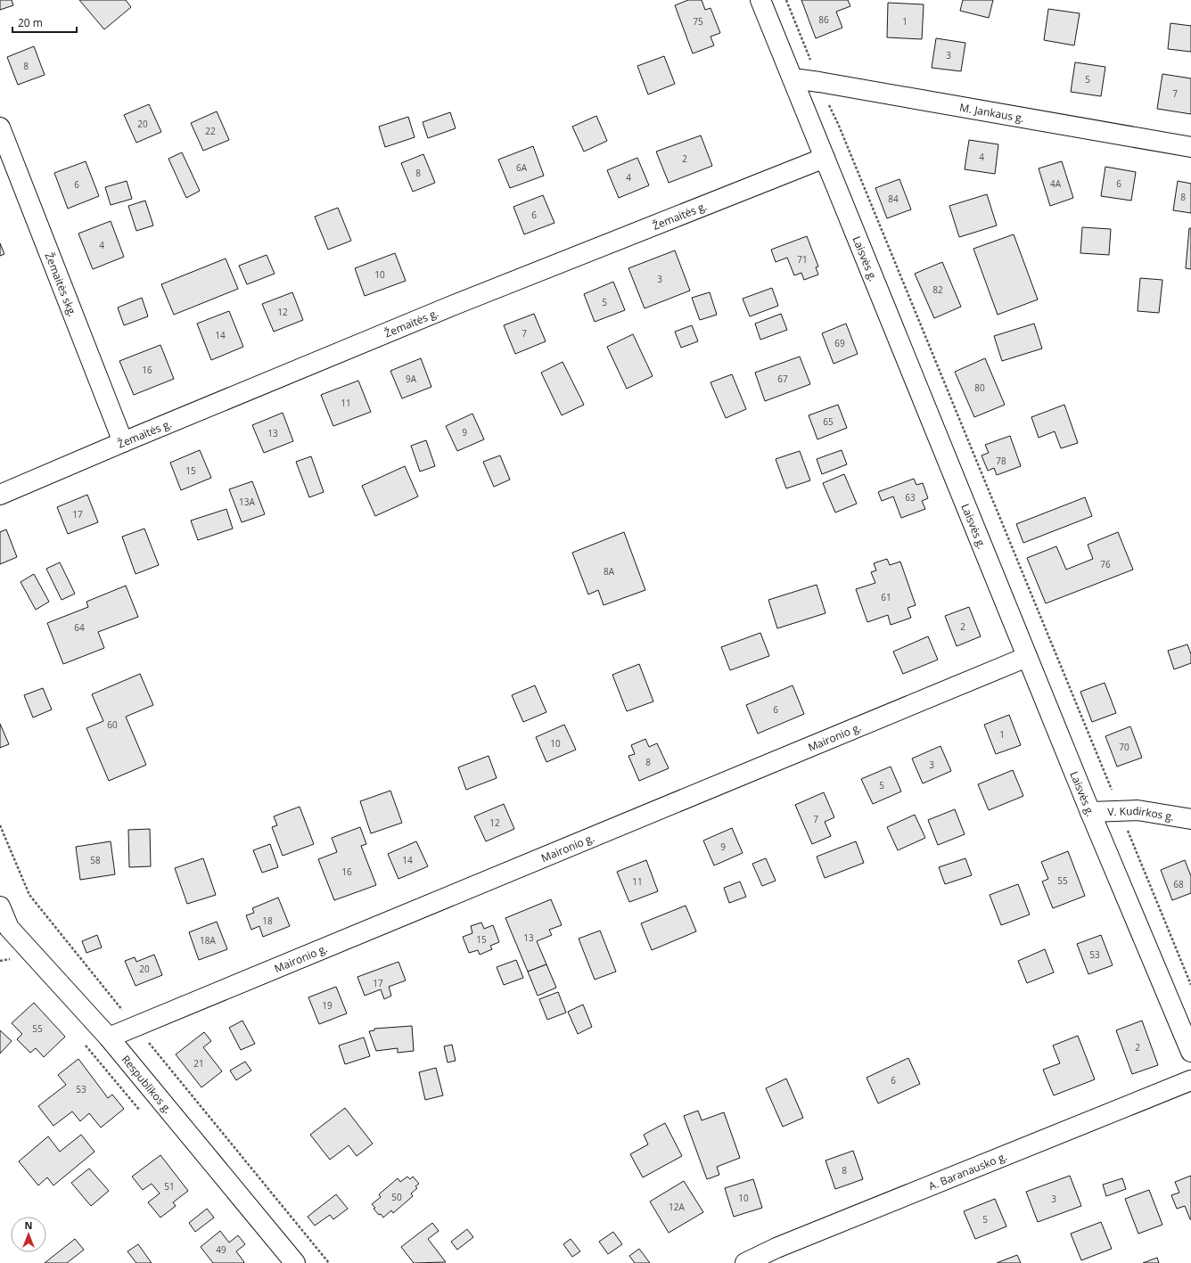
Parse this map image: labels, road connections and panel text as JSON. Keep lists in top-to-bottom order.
{
  "streets": {
    "street": [
      "M. Jankaus g.",
      "Žemaitės g.",
      "Laisvės g.",
      "Žemaitės skg.",
      "Maironio g.",
      "V. Kudirkos g.",
      "Respublikos g.",
      "A. Baranausko g."
    ]
  },
  "crossings": [
    ["M. Jankaus g.", "Laisvės g."],
    ["Žemaitės g.", "Laisvės g."],
    ["Žemaitės g.", "Žemaitės skg."],
    ["Laisvės g.", "Maironio g."],
    ["Laisvės g.", "V. Kudirkos g."],
    ["Maironio g.", "Respublikos g."]
  ],
  "house_numbers": [
    "86",
    "75",
    "1",
    "3",
    "8",
    "5",
    "7",
    "20",
    "22",
    "4",
    "2",
    "6A",
    "8",
    "4",
    "4A",
    "6",
    "6",
    "8",
    "84",
    "6",
    "4",
    "71",
    "10",
    "3",
    "82",
    "5",
    "12",
    "7",
    "14",
    "69",
    "16",
    "9A",
    "67",
    "80",
    "11",
    "65",
    "9",
    "13",
    "78",
    "15",
    "63",
    "13A",
    "17",
    "76",
    "8A",
    "61",
    "2",
    "64",
    "6",
    "60",
    "1",
    "10",
    "70",
    "8",
    "3",
    "5",
    "7",
    "12",
    "9",
    "58",
    "14",
    "16",
    "55",
    "11",
    "68",
    "18",
    "13",
    "15",
    "18A",
    "53",
    "20",
    "17",
    "19",
    "55",
    "2",
    "21",
    "6",
    "53",
    "8",
    "51",
    "50",
    "10",
    "3",
    "12A",
    "5",
    "49"
  ],
  "scale_bar": "20 m",
  "north": "top"
}
